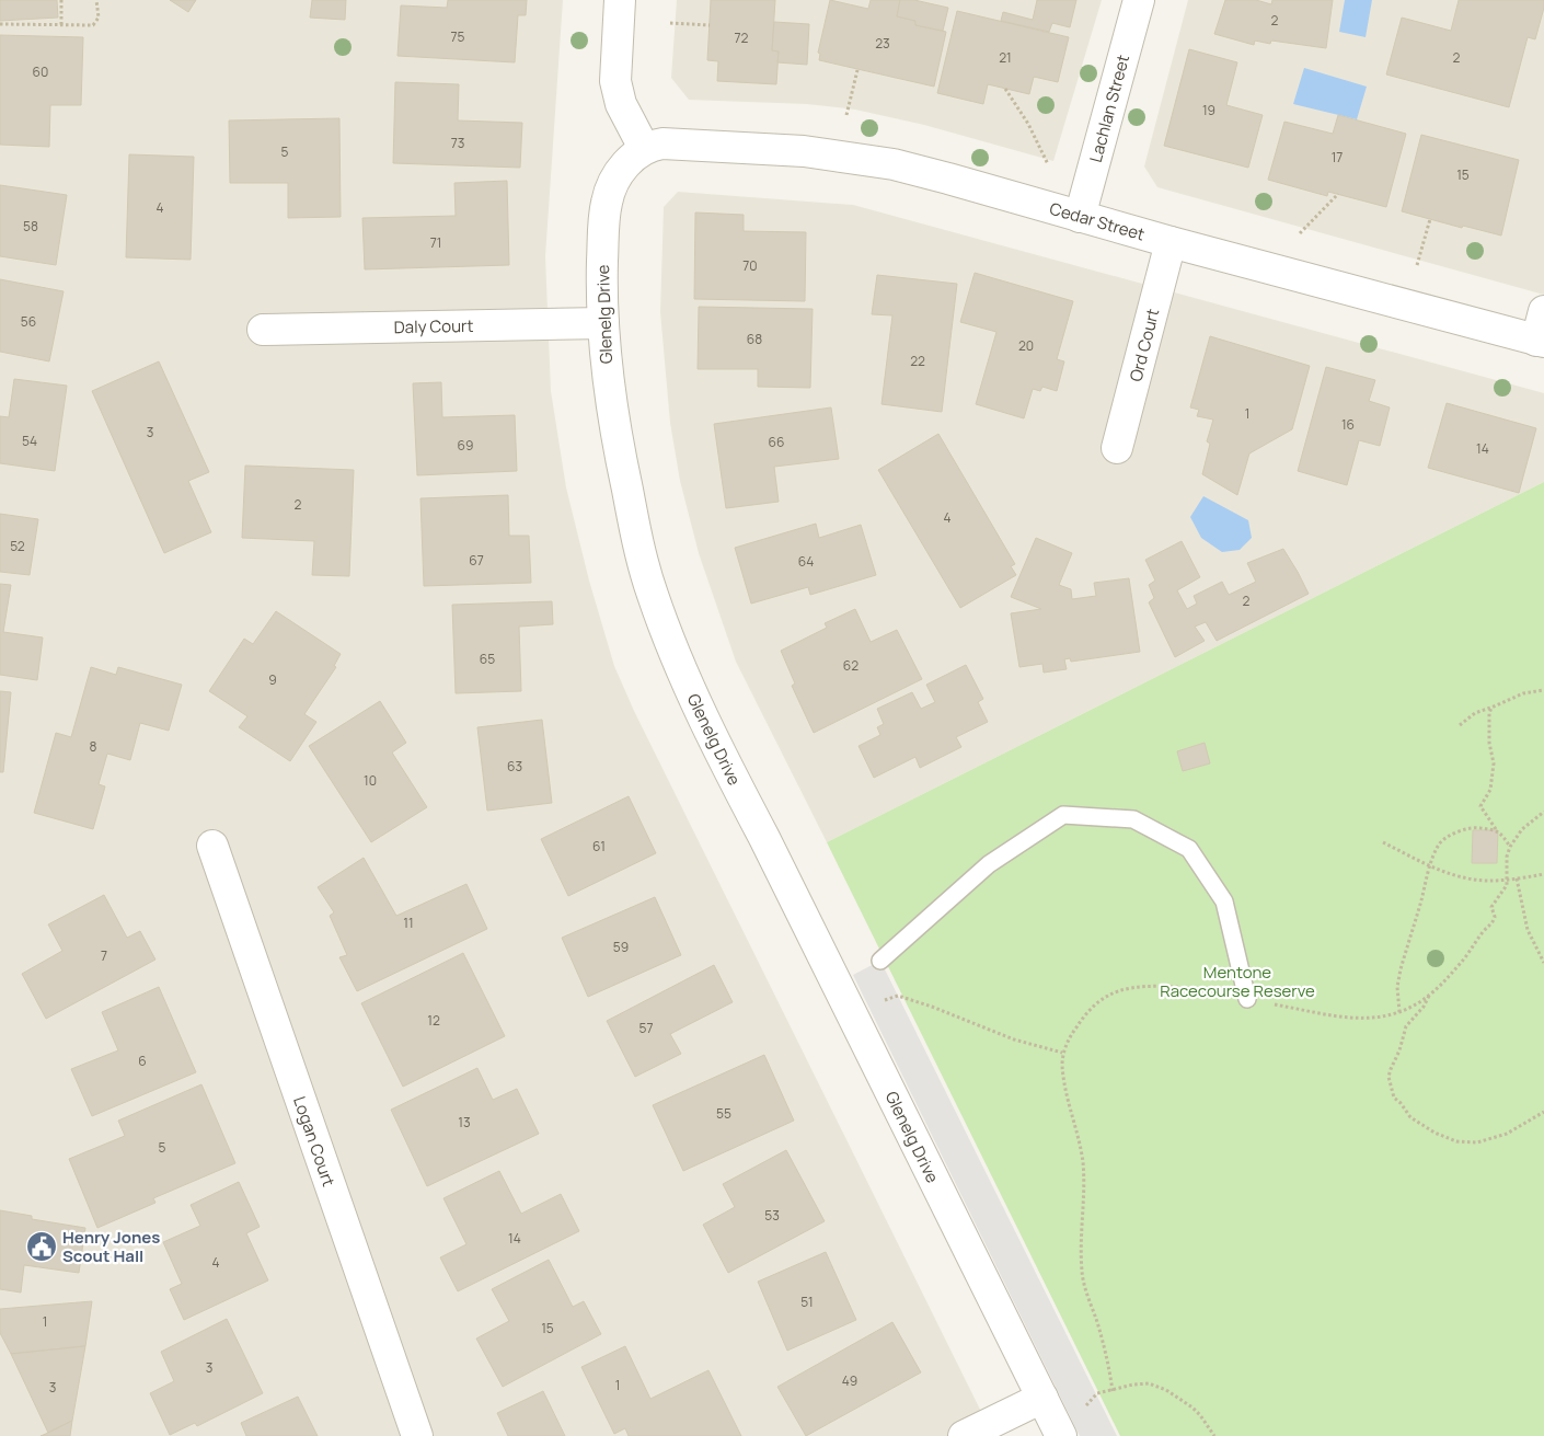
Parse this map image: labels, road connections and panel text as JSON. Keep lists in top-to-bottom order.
{
  "streets": {
    "street": [
      "Lachlan Street",
      "Cedar Street",
      "Glenelg Drive",
      "Daly Court",
      "Ord Court",
      "Logan Court"
    ]
  },
  "crossings": [
    ["Lachlan Street", "Cedar Street"],
    ["Cedar Street", "Glenelg Drive"],
    ["Cedar Street", "Ord Court"],
    ["Glenelg Drive", "Daly Court"]
  ],
  "parks": ["Mentone Racecourse Reserve"],
  "places": {
    "public building": ["Henry Jones Scout Hall"]
  },
  "house_numbers": [
    "2",
    "75",
    "72",
    "23",
    "21",
    "2",
    "60",
    "19",
    "73",
    "5",
    "17",
    "15",
    "4",
    "58",
    "71",
    "70",
    "56",
    "68",
    "20",
    "22",
    "1",
    "16",
    "3",
    "54",
    "66",
    "69",
    "14",
    "2",
    "4",
    "52",
    "67",
    "64",
    "2",
    "65",
    "62",
    "9",
    "8",
    "63",
    "10",
    "61",
    "11",
    "59",
    "7",
    "12",
    "57",
    "6",
    "55",
    "13",
    "5",
    "53",
    "14",
    "4",
    "51",
    "1",
    "15",
    "3",
    "49",
    "1",
    "3"
  ]
}
